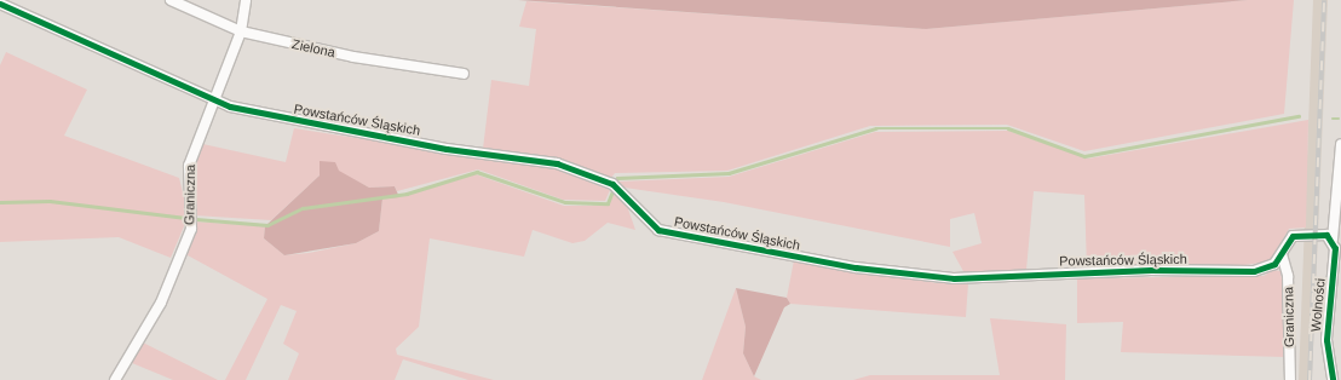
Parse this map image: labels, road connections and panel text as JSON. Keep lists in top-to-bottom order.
{
  "streets": {
    "street": [
      "Zielona",
      "Powstańców Śląskich",
      "Graniczna",
      "Wolności"
    ]
  },
  "crossings": [
    ["Zielona", "Graniczna"],
    ["Powstańców Śląskich", "Graniczna"],
    ["Powstańców Śląskich", "Wolności"]
  ]
}
